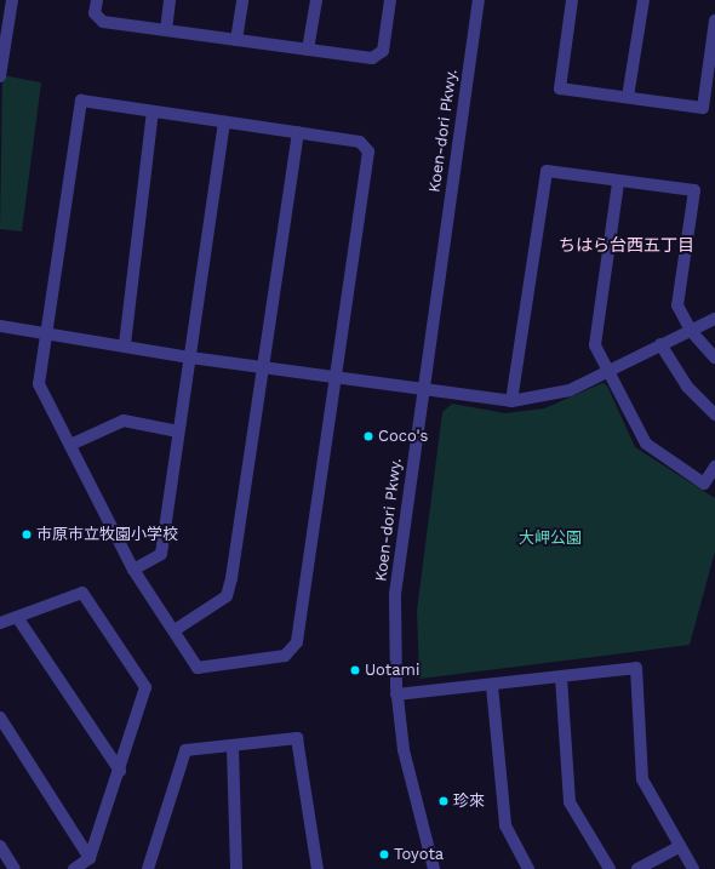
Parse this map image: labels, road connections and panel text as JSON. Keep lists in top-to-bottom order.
{
  "streets": {
    "street": ["Koen-dori Pkwy."]
  },
  "districts": ["ちはら台西五丁目"],
  "parks": ["大岬公園"],
  "places": [
    "Coco's",
    "市原市立牧園小学校",
    "Uotami",
    "珍來",
    "Toyota"
  ]
}
